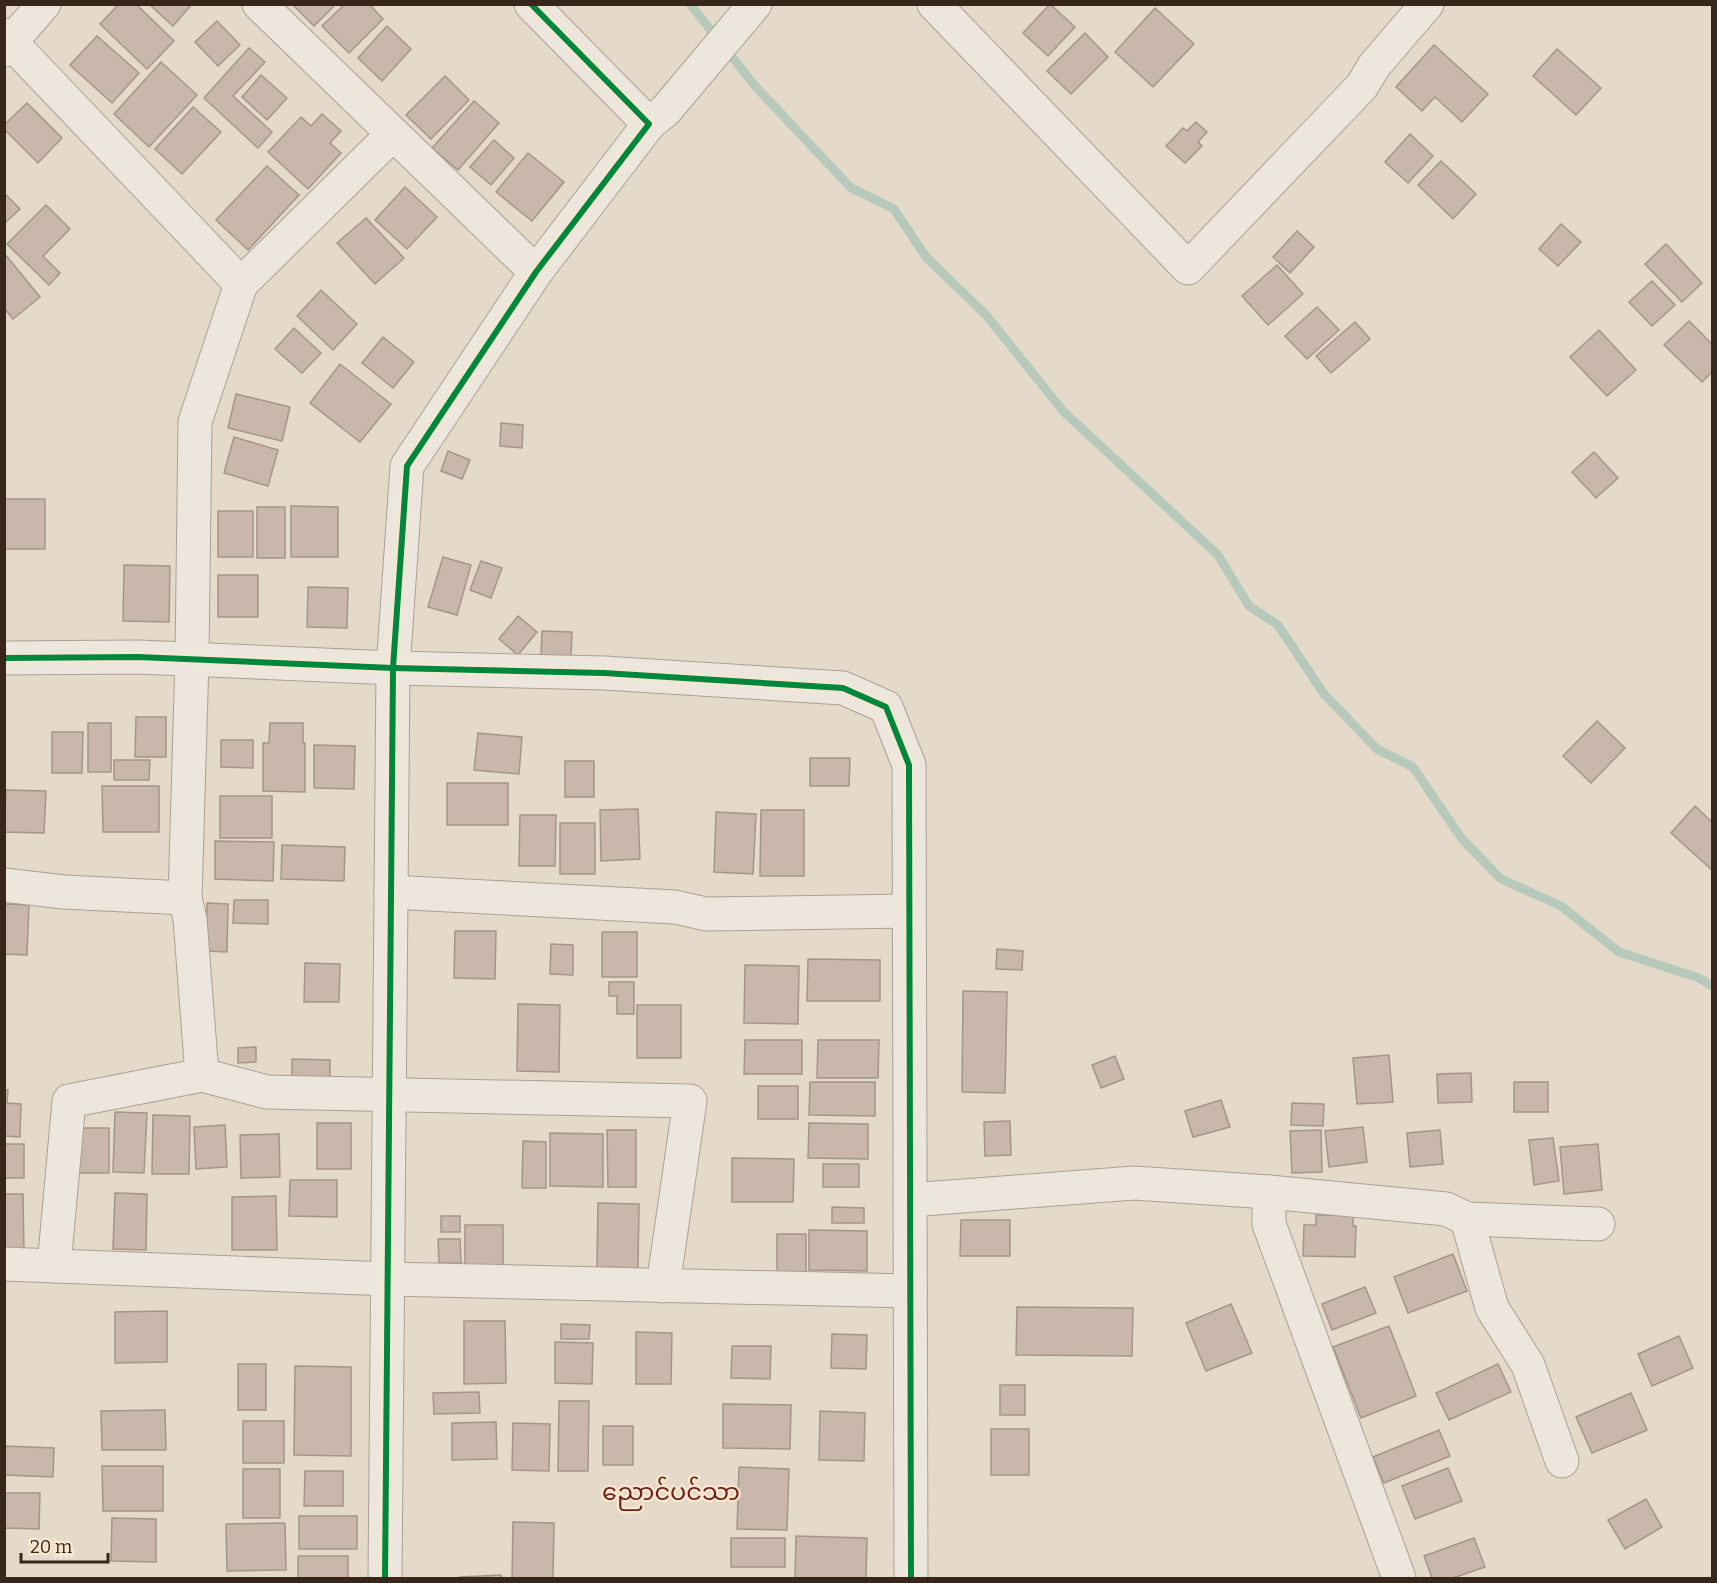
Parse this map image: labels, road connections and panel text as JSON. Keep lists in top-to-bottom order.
{
  "districts": ["ညောင်ပင်သာ"],
  "scale_bar": "20 m"
}
